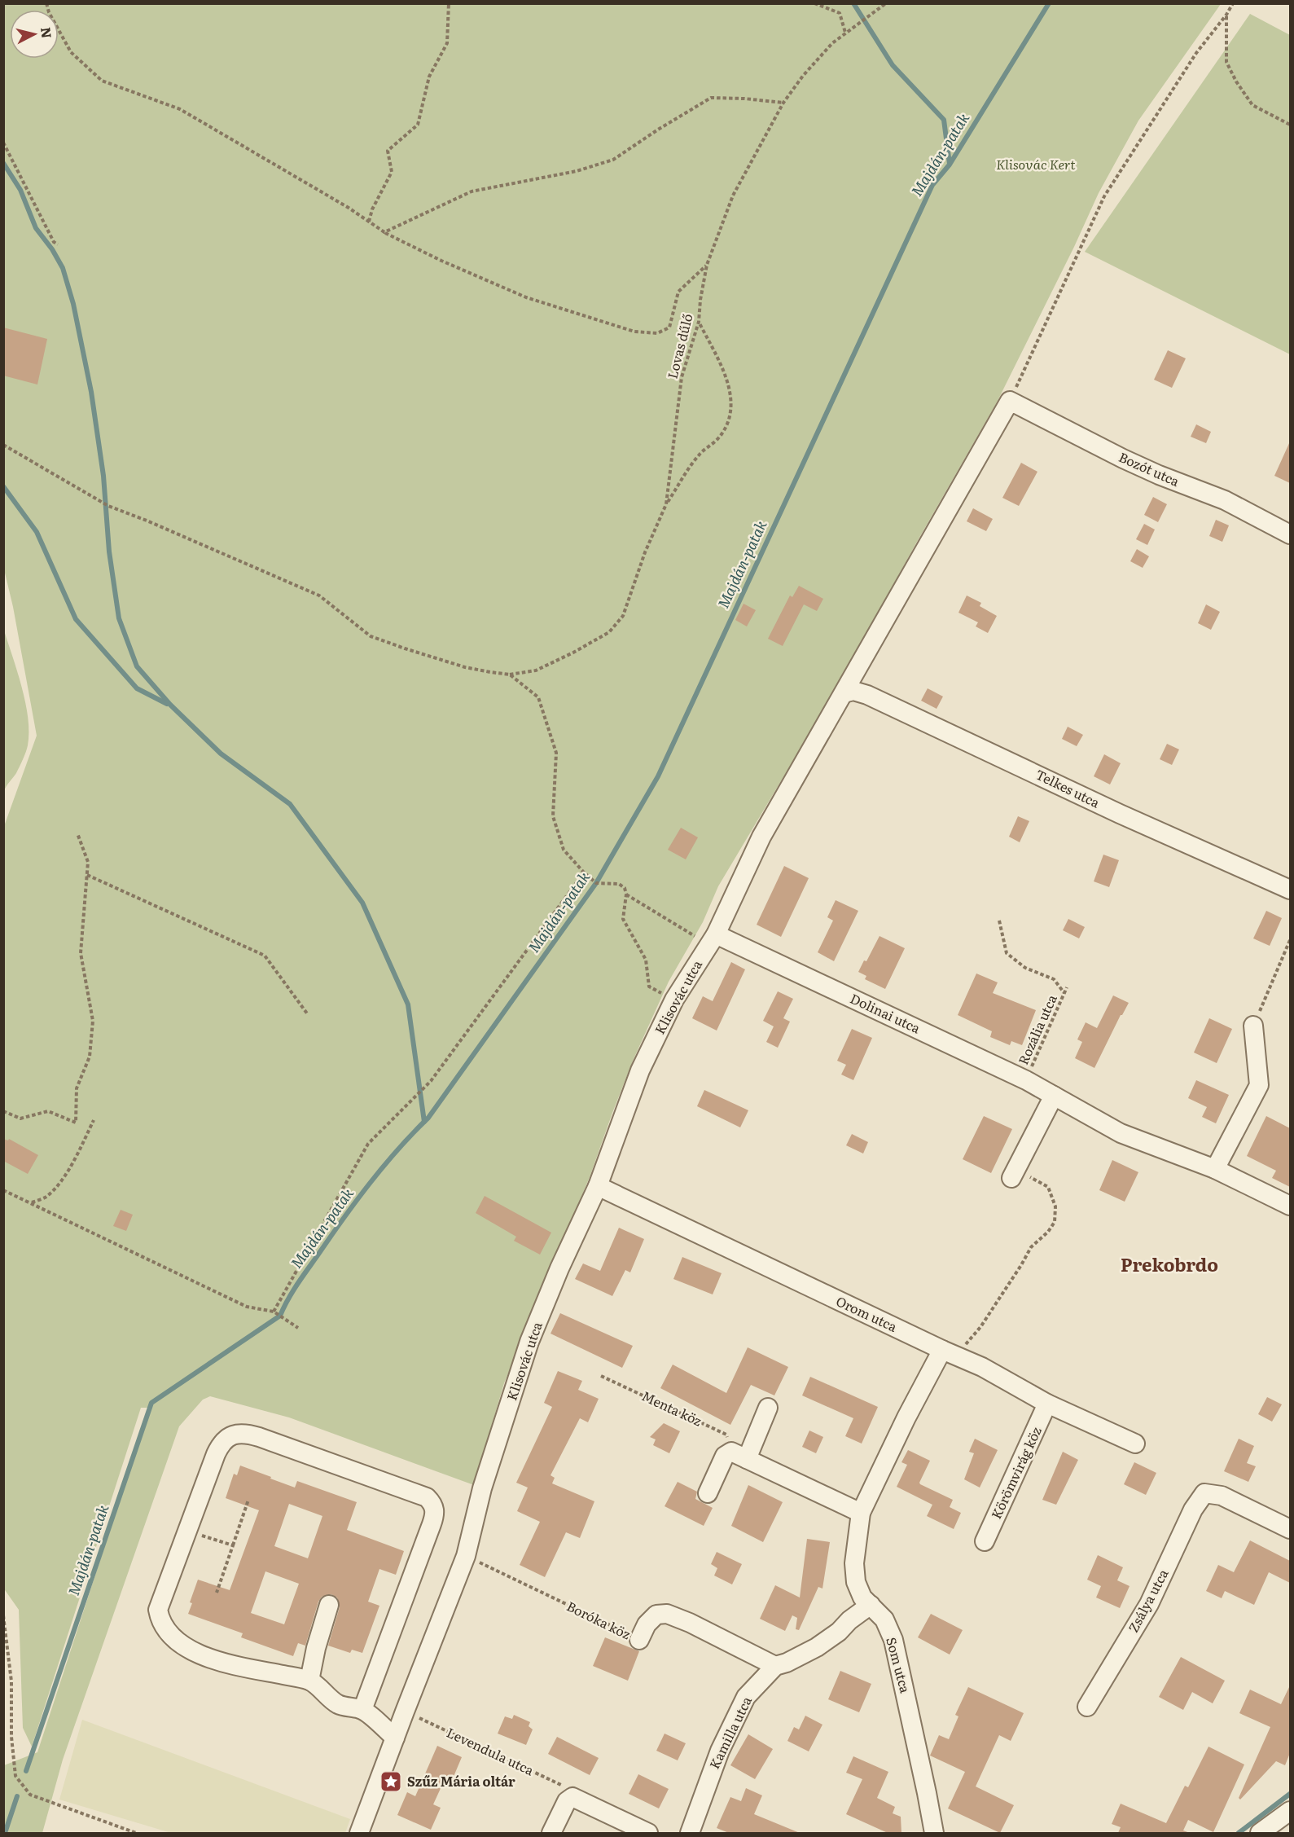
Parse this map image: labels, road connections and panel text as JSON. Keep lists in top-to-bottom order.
{
  "streets": {
    "street": [
      "Bozót utca",
      "Telkes utca",
      "Klisovác utca",
      "Dolinai utca",
      "Orom utca",
      "Körömvirág köz",
      "Zsálya utca",
      "Boróka köz",
      "Som utca",
      "Kamilla utca"
    ],
    "path": [
      "Lovas dűlő",
      "Rozália utca",
      "Menta köz",
      "Levendula utca"
    ]
  },
  "crossings": [
    ["Bozót utca", "Klisovác utca"],
    ["Telkes utca", "Klisovác utca"],
    ["Klisovác utca", "Dolinai utca"],
    ["Klisovác utca", "Orom utca"],
    ["Klisovác utca", "Boróka köz"],
    ["Klisovác utca", "Levendula utca"],
    ["Dolinai utca", "Rozália utca"],
    ["Orom utca", "Körömvirág köz"],
    ["Orom utca", "Som utca"],
    ["Boróka köz", "Kamilla utca"],
    ["Som utca", "Kamilla utca"]
  ],
  "districts": ["Prekobrdo"],
  "water": ["Majdán-patak"],
  "parks": ["Klisovác Kert"],
  "places": {
    "place": ["Szűz Mária oltár"]
  },
  "north": "right"
}
